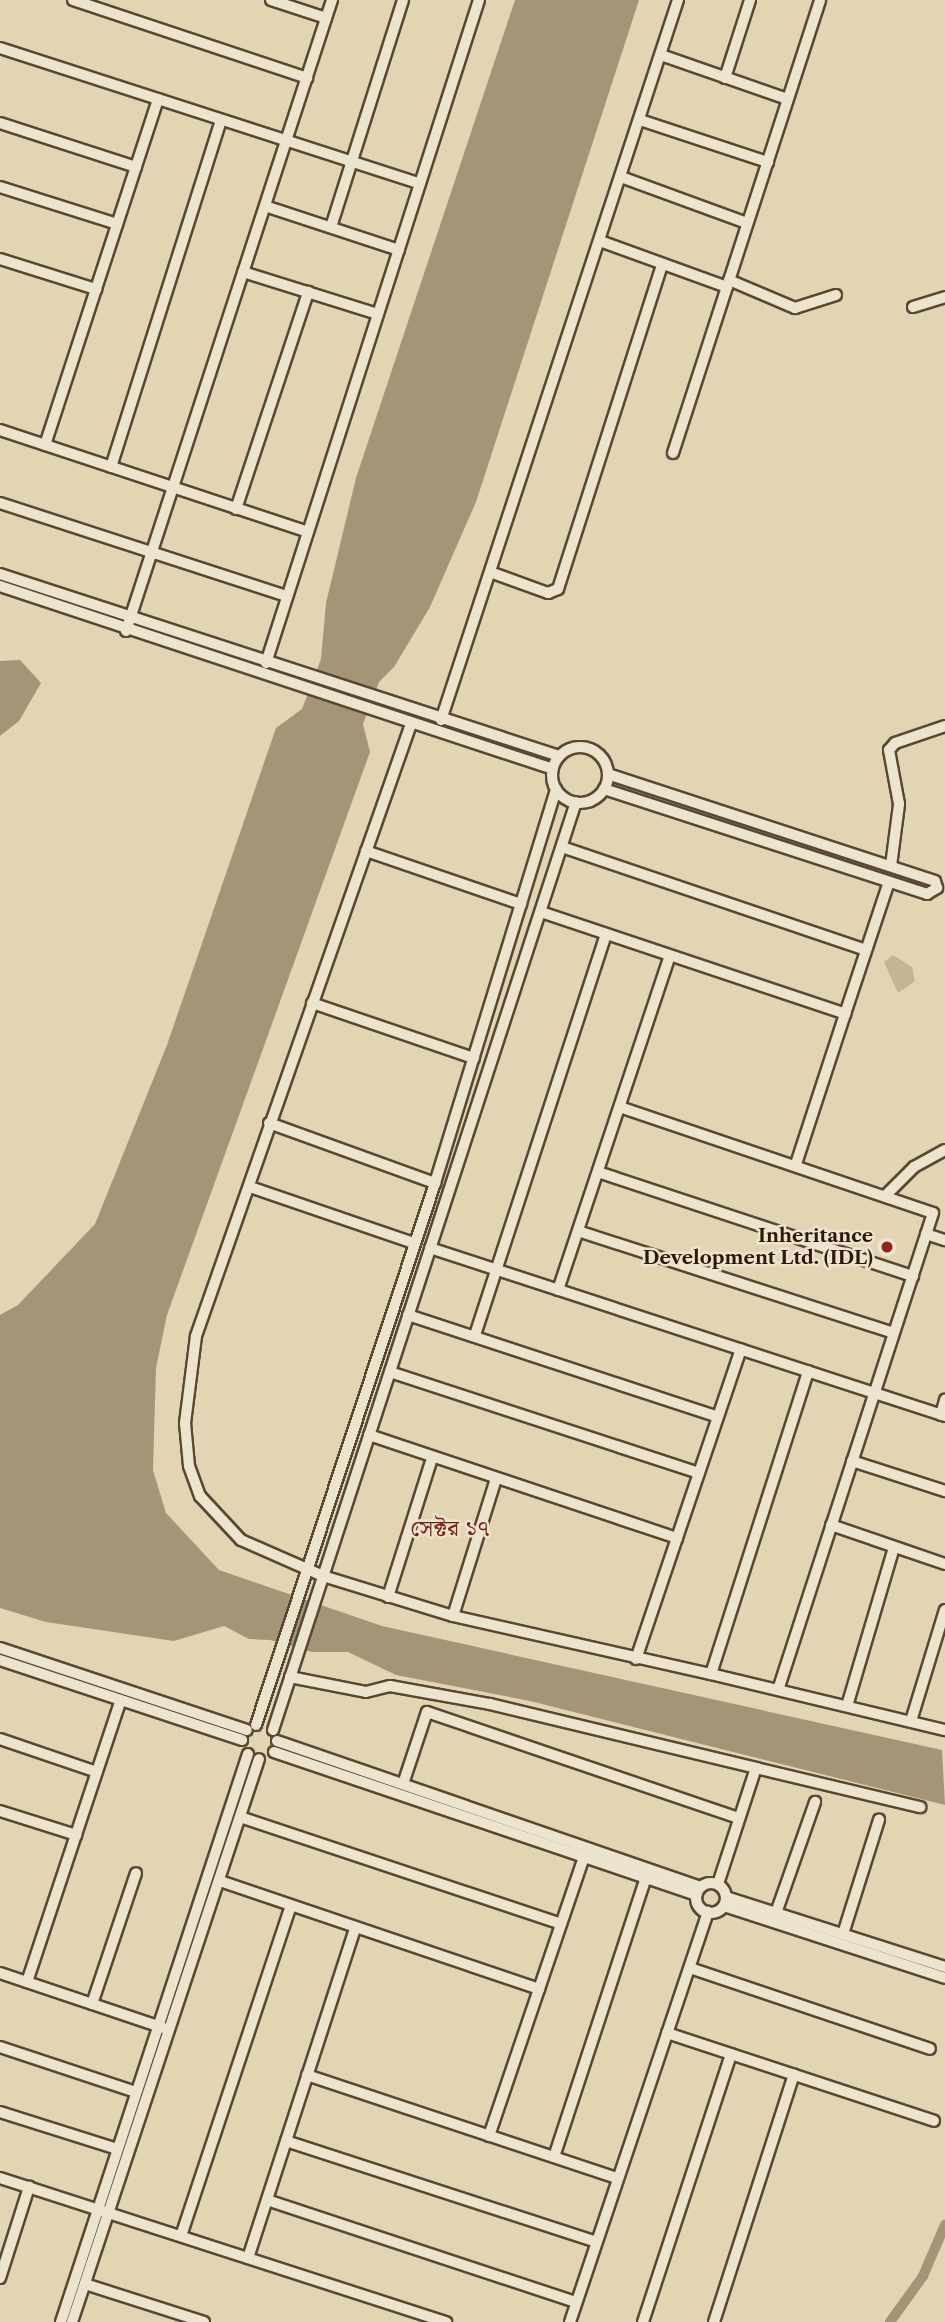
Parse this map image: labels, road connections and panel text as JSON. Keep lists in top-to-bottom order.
{
  "districts": ["সেক্টর ১৭"],
  "places": ["Inheritance Development Ltd. (IDL)"]
}
